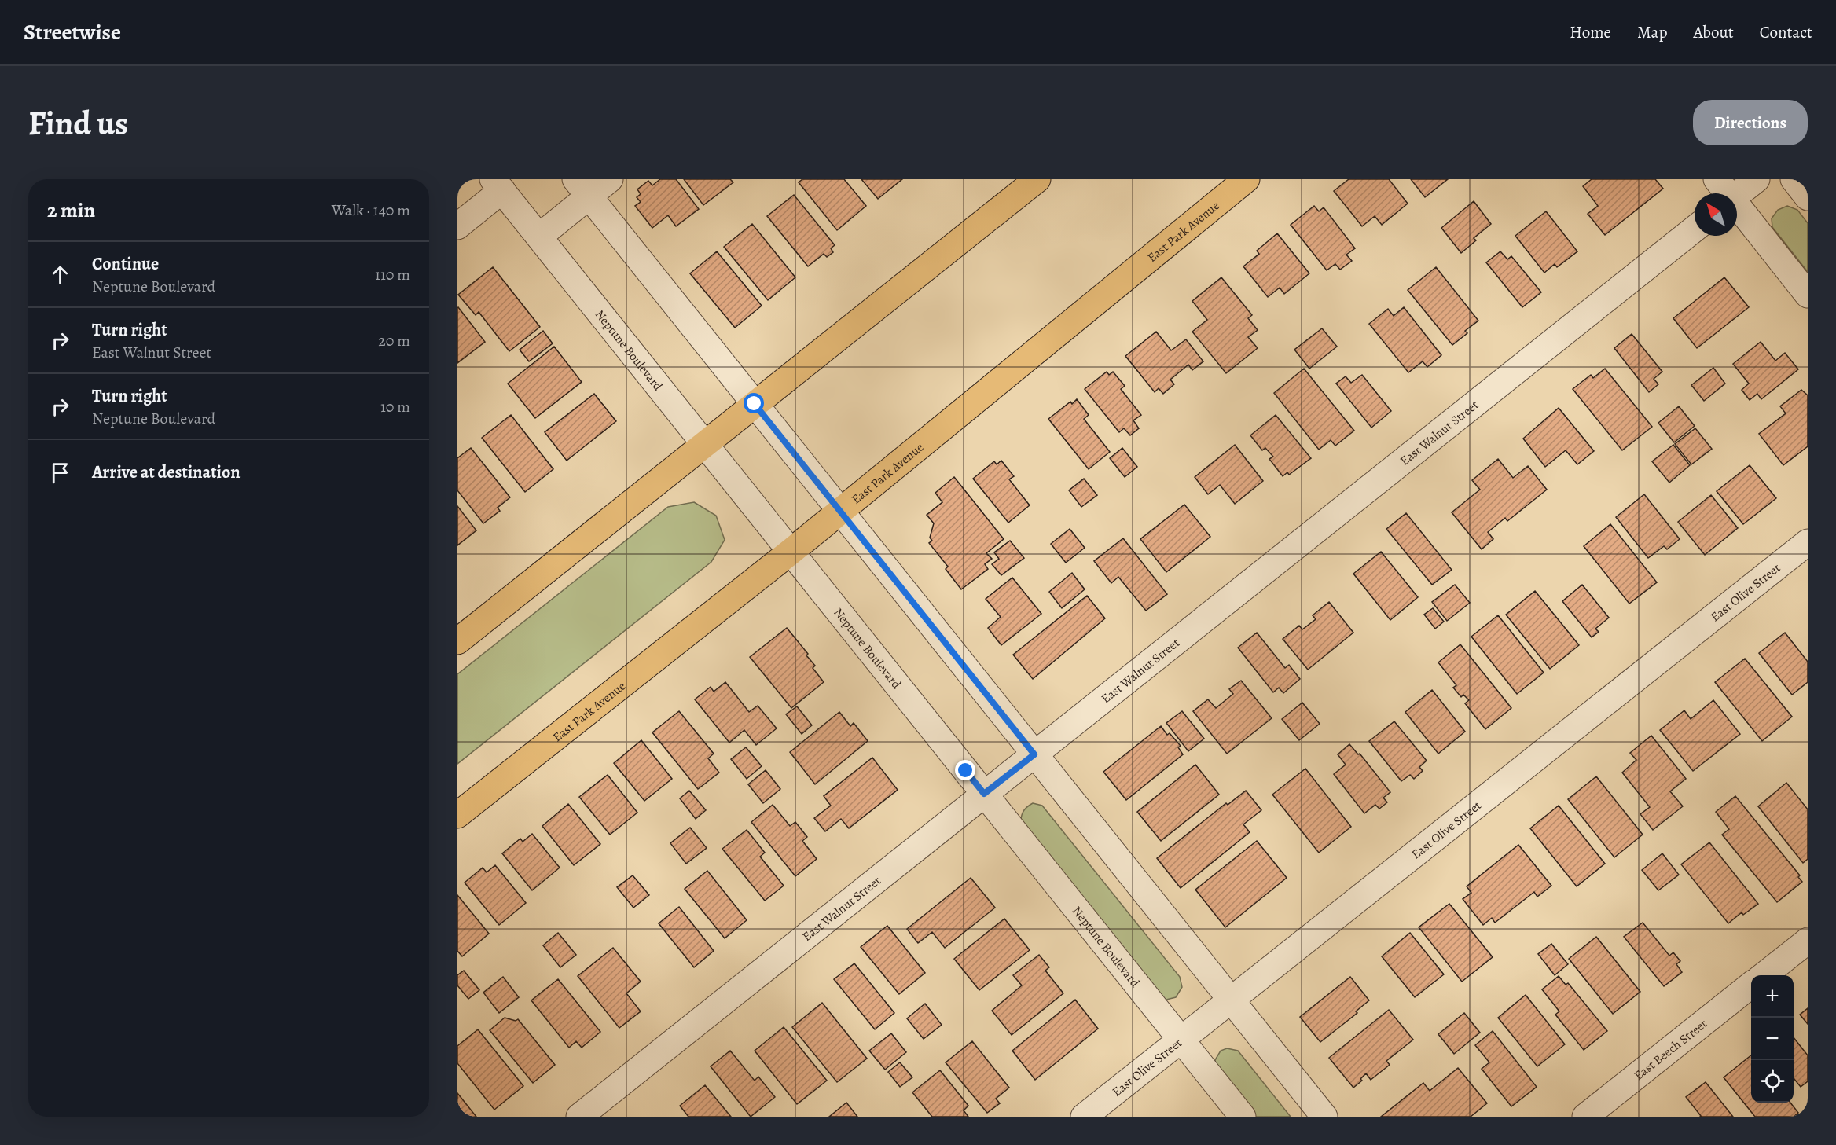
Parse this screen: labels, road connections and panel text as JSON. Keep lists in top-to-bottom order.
{
  "streets": {
    "highway": ["East Park Avenue"],
    "street": [
      "Neptune Boulevard",
      "East Walnut Street",
      "East Olive Street",
      "East Beech Street"
    ]
  },
  "crossings": [
    ["East Park Avenue", "Neptune Boulevard"],
    ["Neptune Boulevard", "East Walnut Street"],
    ["Neptune Boulevard", "East Olive Street"]
  ],
  "north": "top left",
  "page": {
    "header": "Streetwise",
    "nav": [
      "Home",
      "Map",
      "About",
      "Contact"
    ],
    "buttons": "Directions",
    "title": "Find us",
    "heading": ["2 min", "Walk · 140 m"],
    "list": [
      ["Continue", "Neptune Boulevard", "110 m"],
      ["Turn right", "East Walnut Street", "20 m"],
      ["Turn right", "Neptune Boulevard", "10 m"],
      "Arrive at destination"
    ],
    "map_buttons": ["+", "−"]
  }
}
